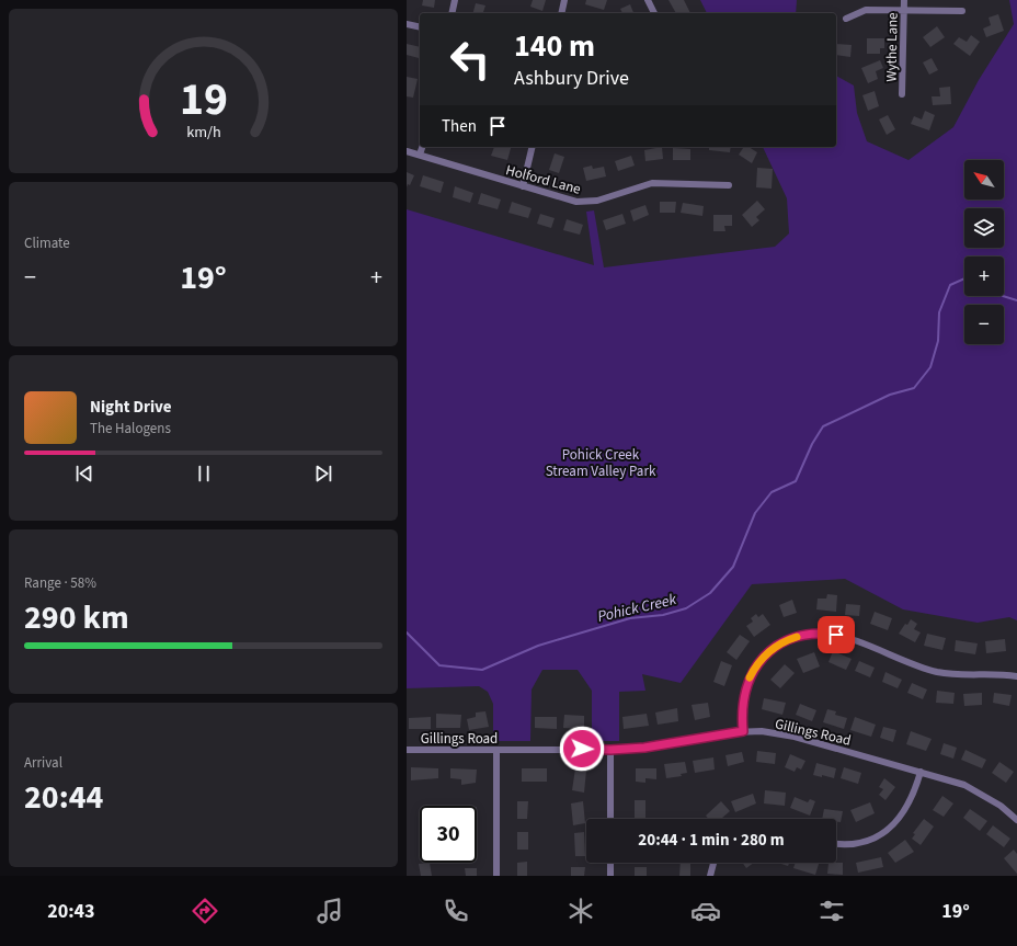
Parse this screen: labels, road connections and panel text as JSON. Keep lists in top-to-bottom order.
{
  "streets": {
    "street": ["Wythe Lane", "Holford Lane", "Gillings Road"]
  },
  "water": ["Pohick Creek"],
  "parks": ["Pohick Creek Stream Valley Park"],
  "north": "top left",
  "page": {
    "turn": ["140 m", "Ashbury Drive"],
    "then": "Then",
    "map_buttons": ["+", "−"],
    "tile": [
      "Climate",
      ["Range · 58%", "290 km"],
      ["Arrival", "20:44"]
    ],
    "heat": ["−", "19°", "+"],
    "song": ["Night Drive", "The Halogens"],
    "limit": "30",
    "trip": "20:44 · 1 min · 280 m",
    "tabs": ["20:43", "19°"],
    "gauge": ["19", "km/h"]
  }
}
